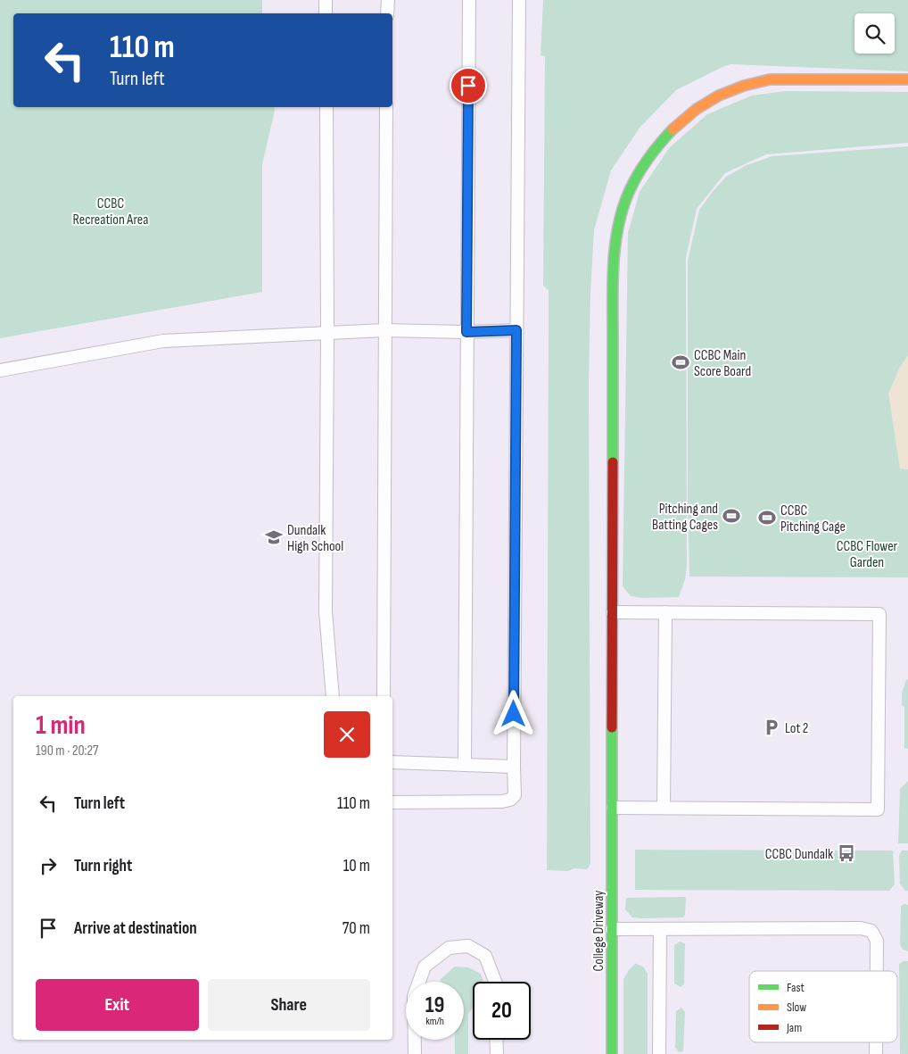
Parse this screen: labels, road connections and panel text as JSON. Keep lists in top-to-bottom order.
{
  "streets": {
    "street": ["College Driveway"]
  },
  "parks": ["CCBC Recreation Area", "CCBC Flower Garden"],
  "places": {
    "sports": ["CCBC Main Score Board", "Pitching and Batting Cages", "CCBC Pitching Cage"],
    "school or university": ["Dundalk High School"],
    "parking": ["Lot 2"],
    "bus stop": ["CCBC Dundalk"]
  },
  "legend": ["Fast", "Slow", "Jam"],
  "page": {
    "turn": ["110 m", "Turn left"],
    "heading": ["1 min", "190 m · 20:27"],
    "list": [
      {
        "name": "Turn left",
        "value": "110 m"
      },
      {
        "name": "Turn right",
        "value": "10 m"
      },
      {
        "name": "Arrive at destination",
        "value": "70 m"
      }
    ],
    "buttons": ["Exit", "Share"],
    "speed": "19 km/h",
    "limit": "20"
  }
}
